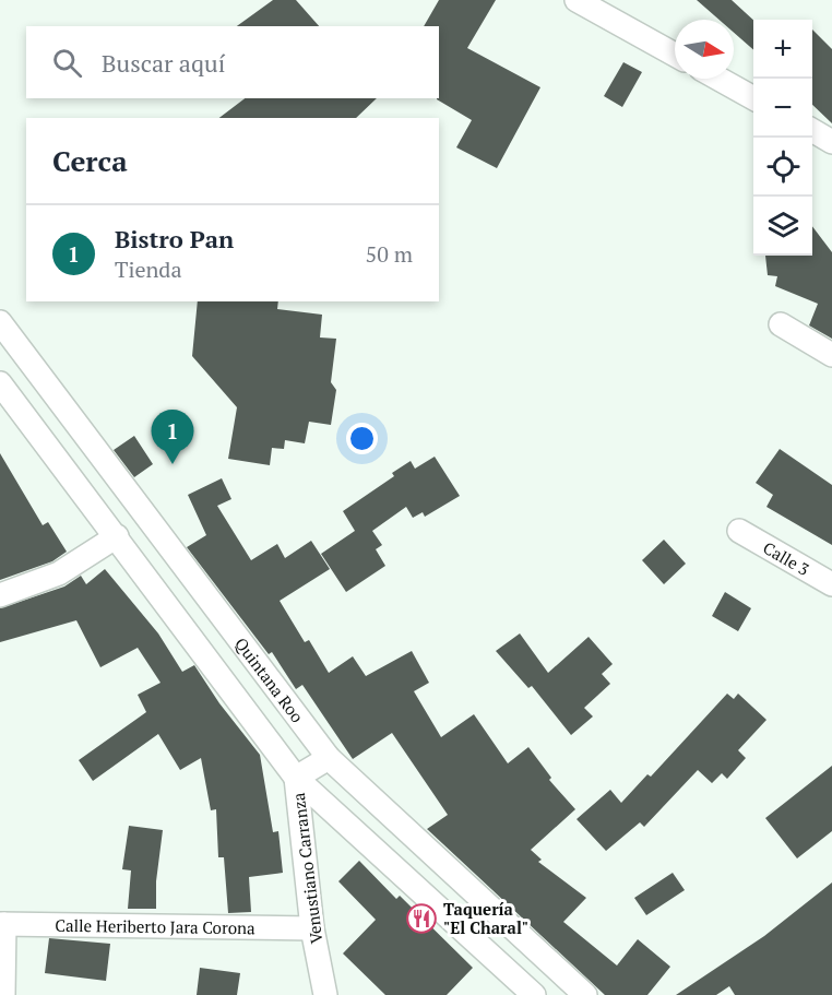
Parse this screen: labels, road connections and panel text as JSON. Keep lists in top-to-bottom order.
{
  "streets": {
    "street": [
      "Calle 3",
      "Quintana Roo",
      "Venustiano Carranza",
      "Calle Heriberto Jara Corona"
    ]
  },
  "crossings": [
    ["Quintana Roo", "Venustiano Carranza"],
    ["Venustiano Carranza", "Calle Heriberto Jara Corona"]
  ],
  "places": {
    "restaurant": ["Taquería \"El Charal\""]
  },
  "north": "right",
  "page": {
    "map_buttons": ["+", "−"],
    "search": "Buscar aquí",
    "heading": "Cerca",
    "list": [
      {
        "mark": "1",
        "name": "Bistro Pan",
        "note": "Tienda",
        "value": "50 m"
      }
    ],
    "pins": "1"
  }
}
